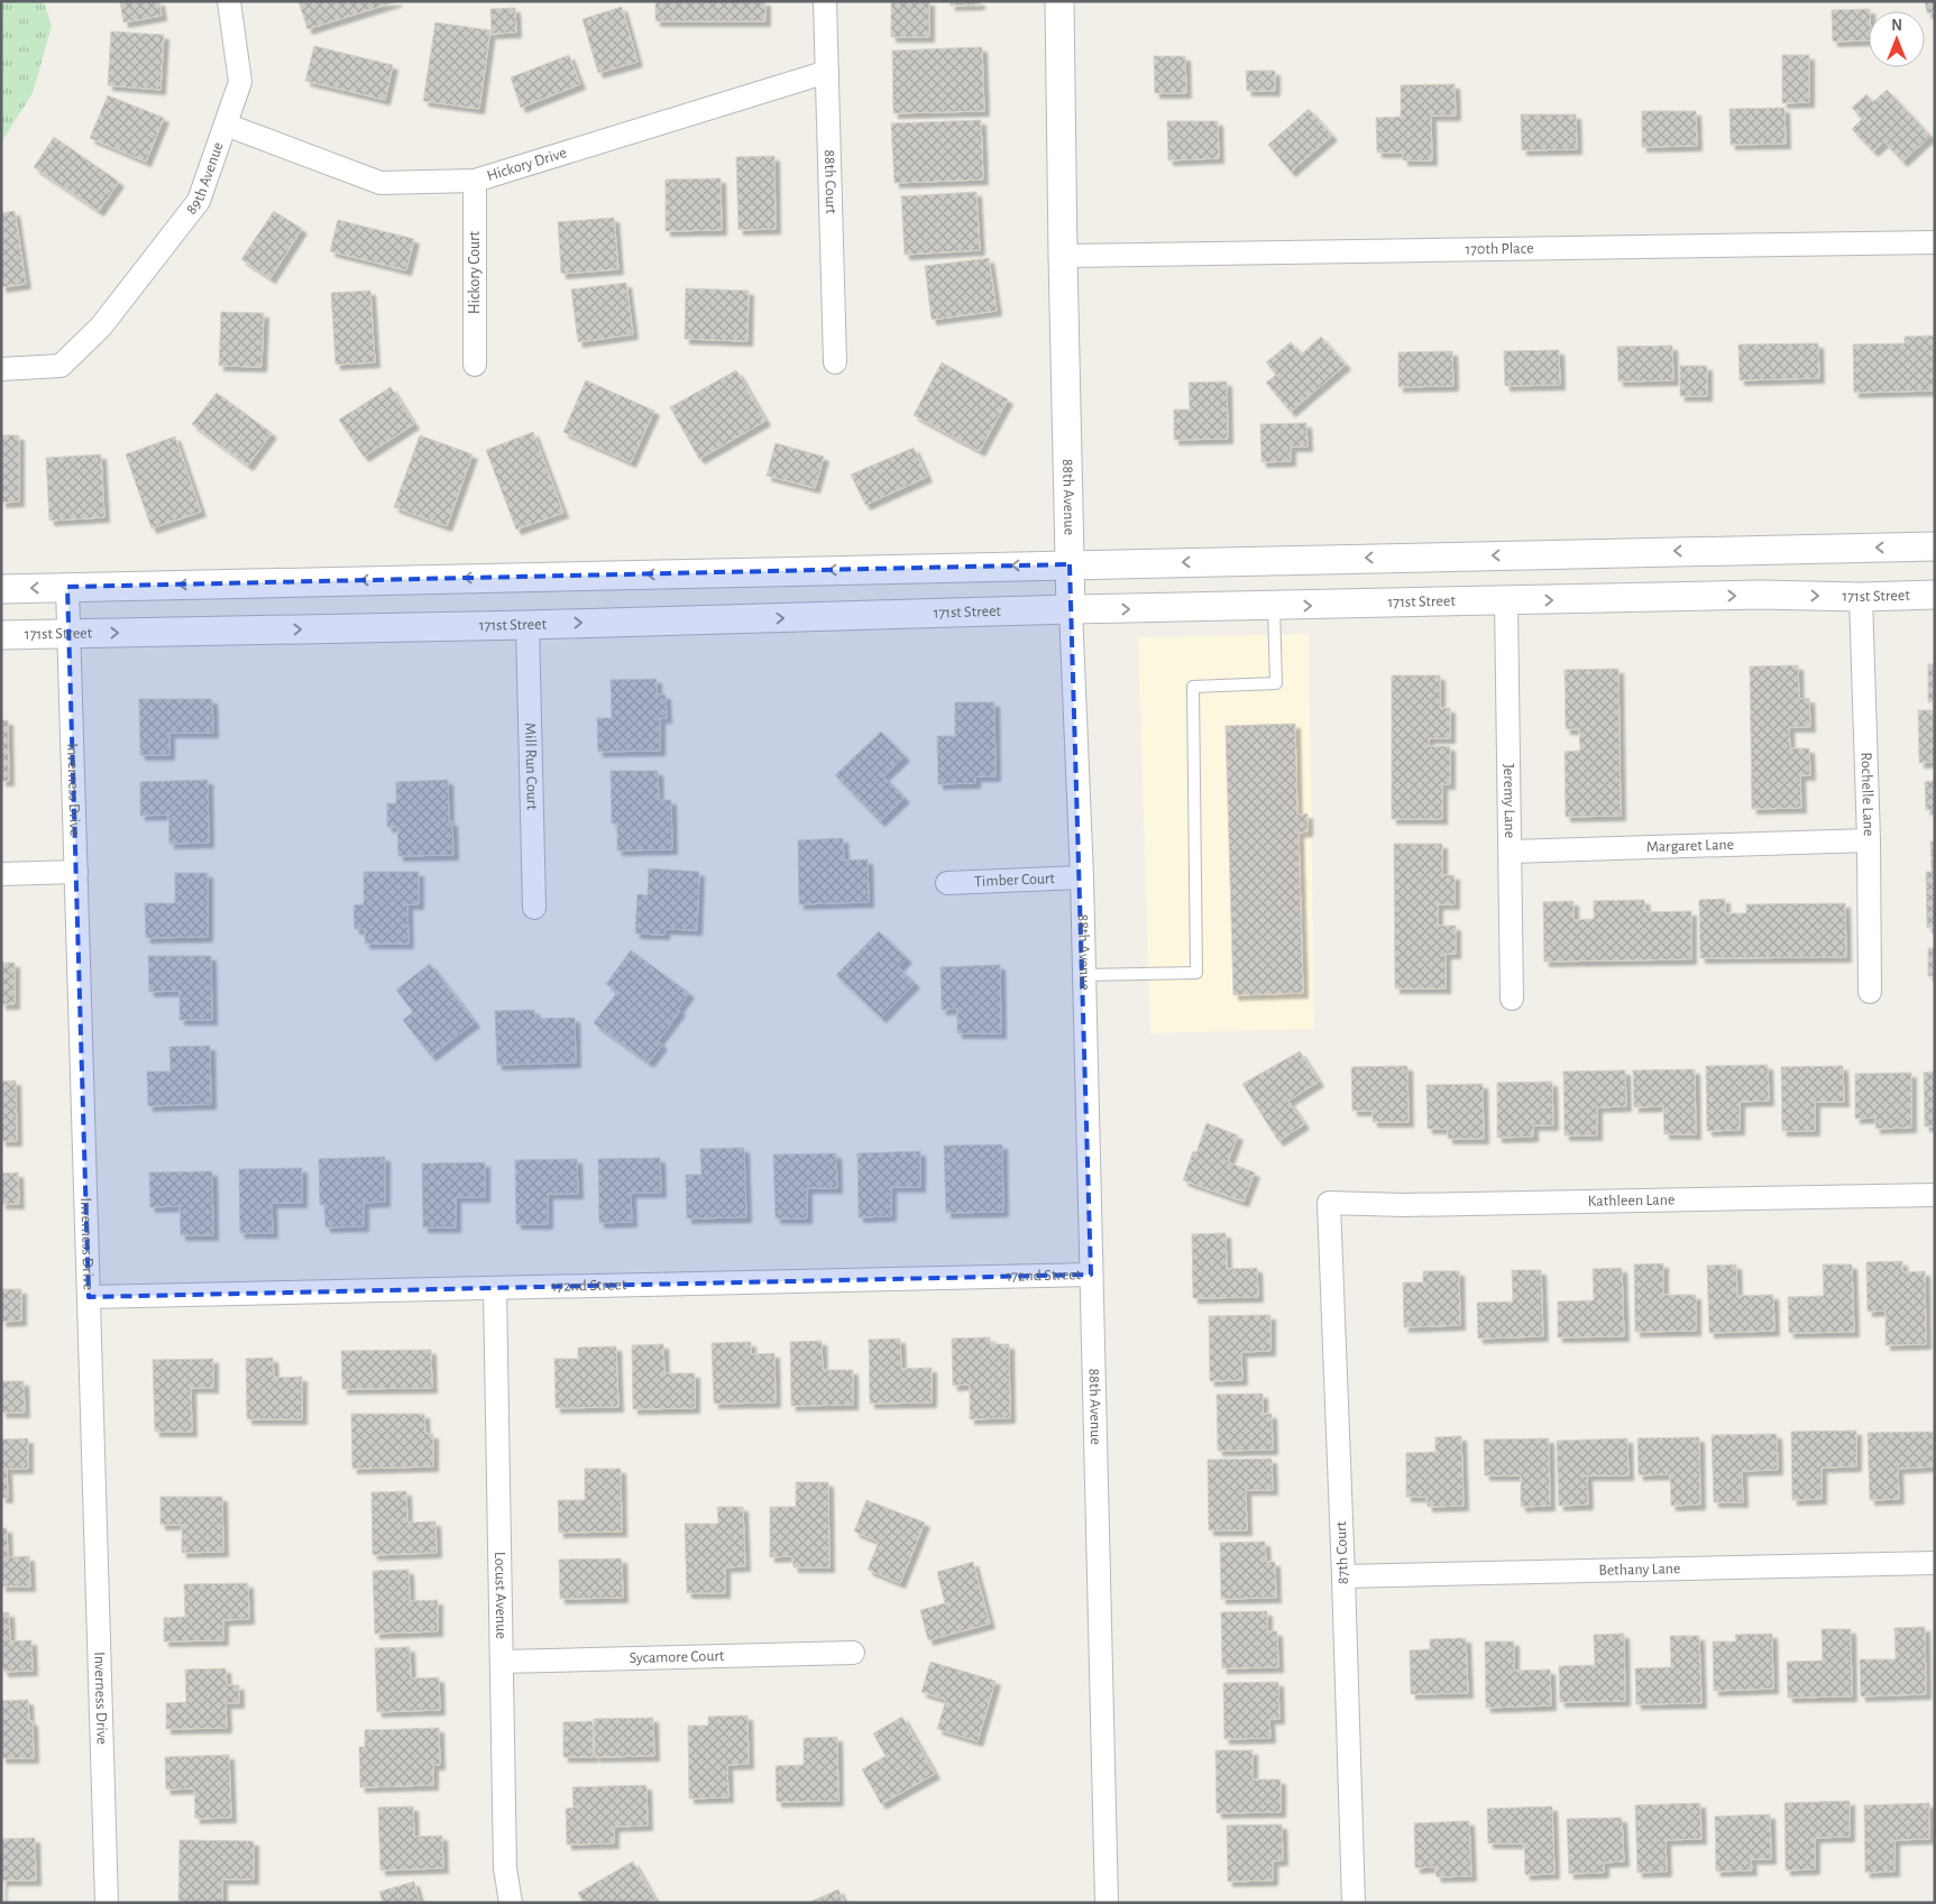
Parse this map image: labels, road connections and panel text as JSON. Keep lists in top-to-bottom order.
{
  "streets": {
    "street": [
      "Hickory Drive",
      "89th Avenue",
      "88th Court",
      "170th Place",
      "Hickory Court",
      "88th Avenue",
      "171st Street",
      "Mill Run Court",
      "Inverness Drive",
      "Rochelle Lane",
      "Jeremy Lane",
      "Margaret Lane",
      "Timber Court",
      "Kathleen Lane",
      "172nd Street",
      "87th Court",
      "Bethany Lane",
      "Locust Avenue",
      "Sycamore Court"
    ]
  },
  "crossings": [
    ["Hickory Drive", "89th Avenue"],
    ["Hickory Drive", "88th Court"],
    ["Hickory Drive", "Hickory Court"],
    ["170th Place", "88th Avenue"],
    ["88th Avenue", "171st Street"],
    ["88th Avenue", "Timber Court"],
    ["88th Avenue", "172nd Street"],
    ["171st Street", "Mill Run Court"],
    ["171st Street", "Inverness Drive"],
    ["171st Street", "Rochelle Lane"],
    ["171st Street", "Jeremy Lane"],
    ["Inverness Drive", "172nd Street"],
    ["Rochelle Lane", "Margaret Lane"],
    ["Jeremy Lane", "Margaret Lane"],
    ["Kathleen Lane", "87th Court"],
    ["172nd Street", "Locust Avenue"],
    ["87th Court", "Bethany Lane"],
    ["Locust Avenue", "Sycamore Court"]
  ],
  "north": "top"
}
